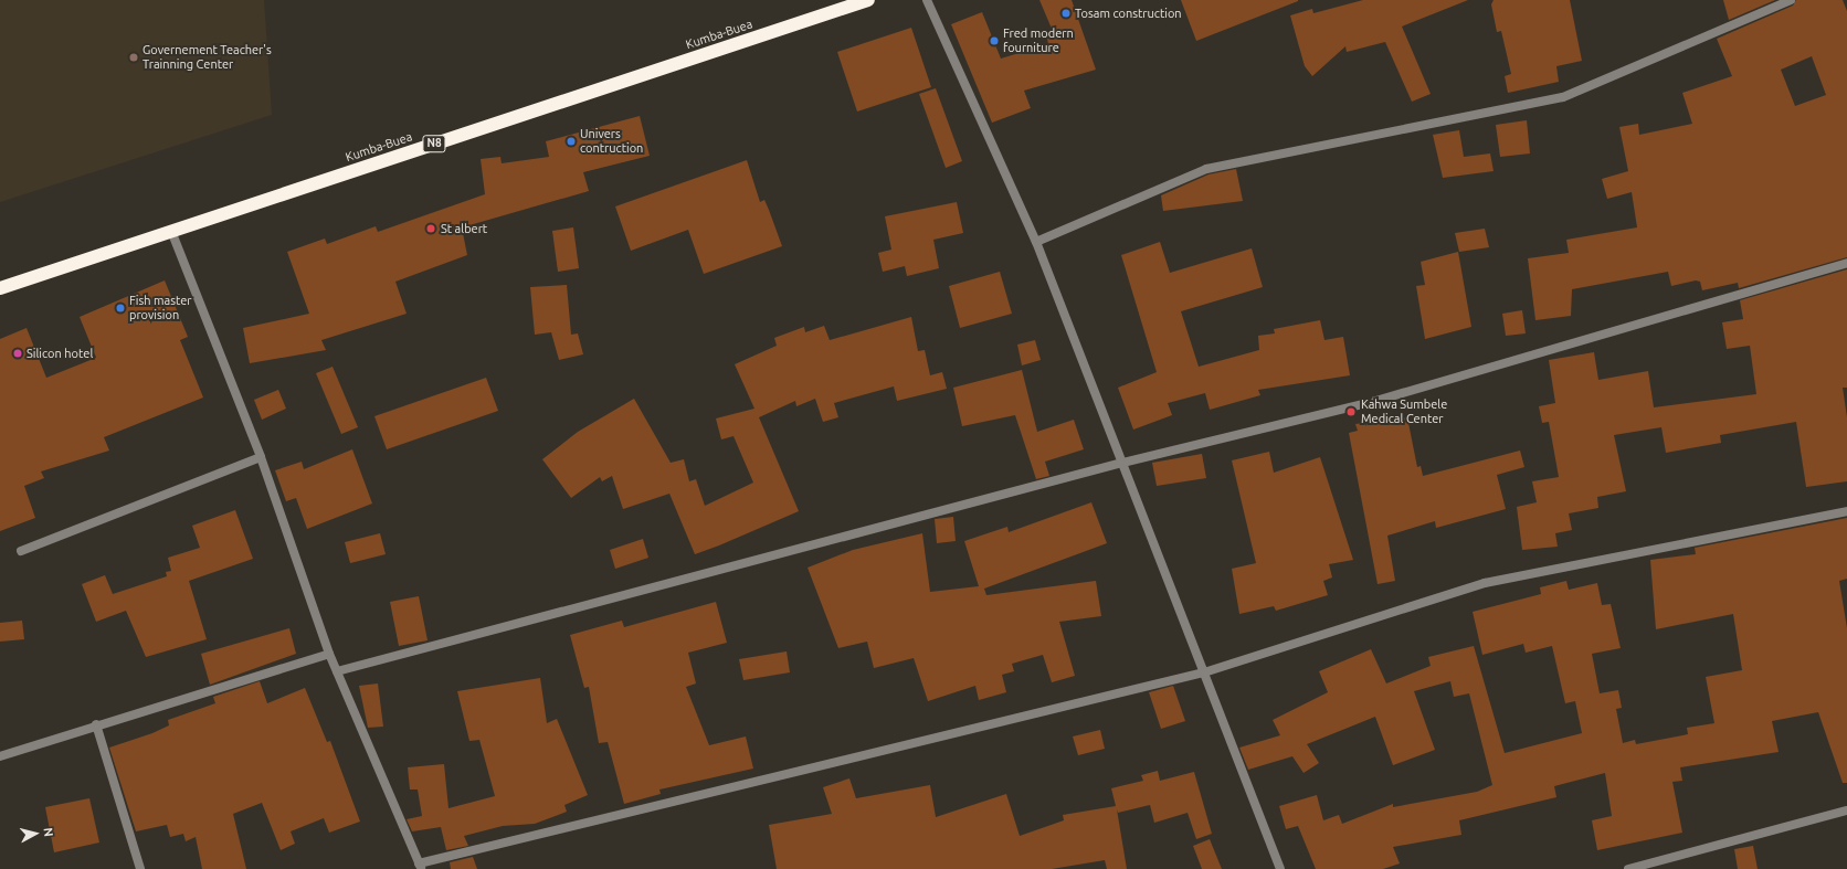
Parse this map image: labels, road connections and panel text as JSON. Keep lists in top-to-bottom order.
{
  "streets": {
    "highway": ["Kumba-Buea", "N8"]
  },
  "places": [
    "Tosam construction",
    "Fred modern fourniture",
    "Governement Teacher's Trainning Center",
    "Univers contruction",
    "St albert",
    "Fish master provision",
    "Silicon hotel",
    "Kahwa Sumbele Medical Center"
  ],
  "north": "right"
}
